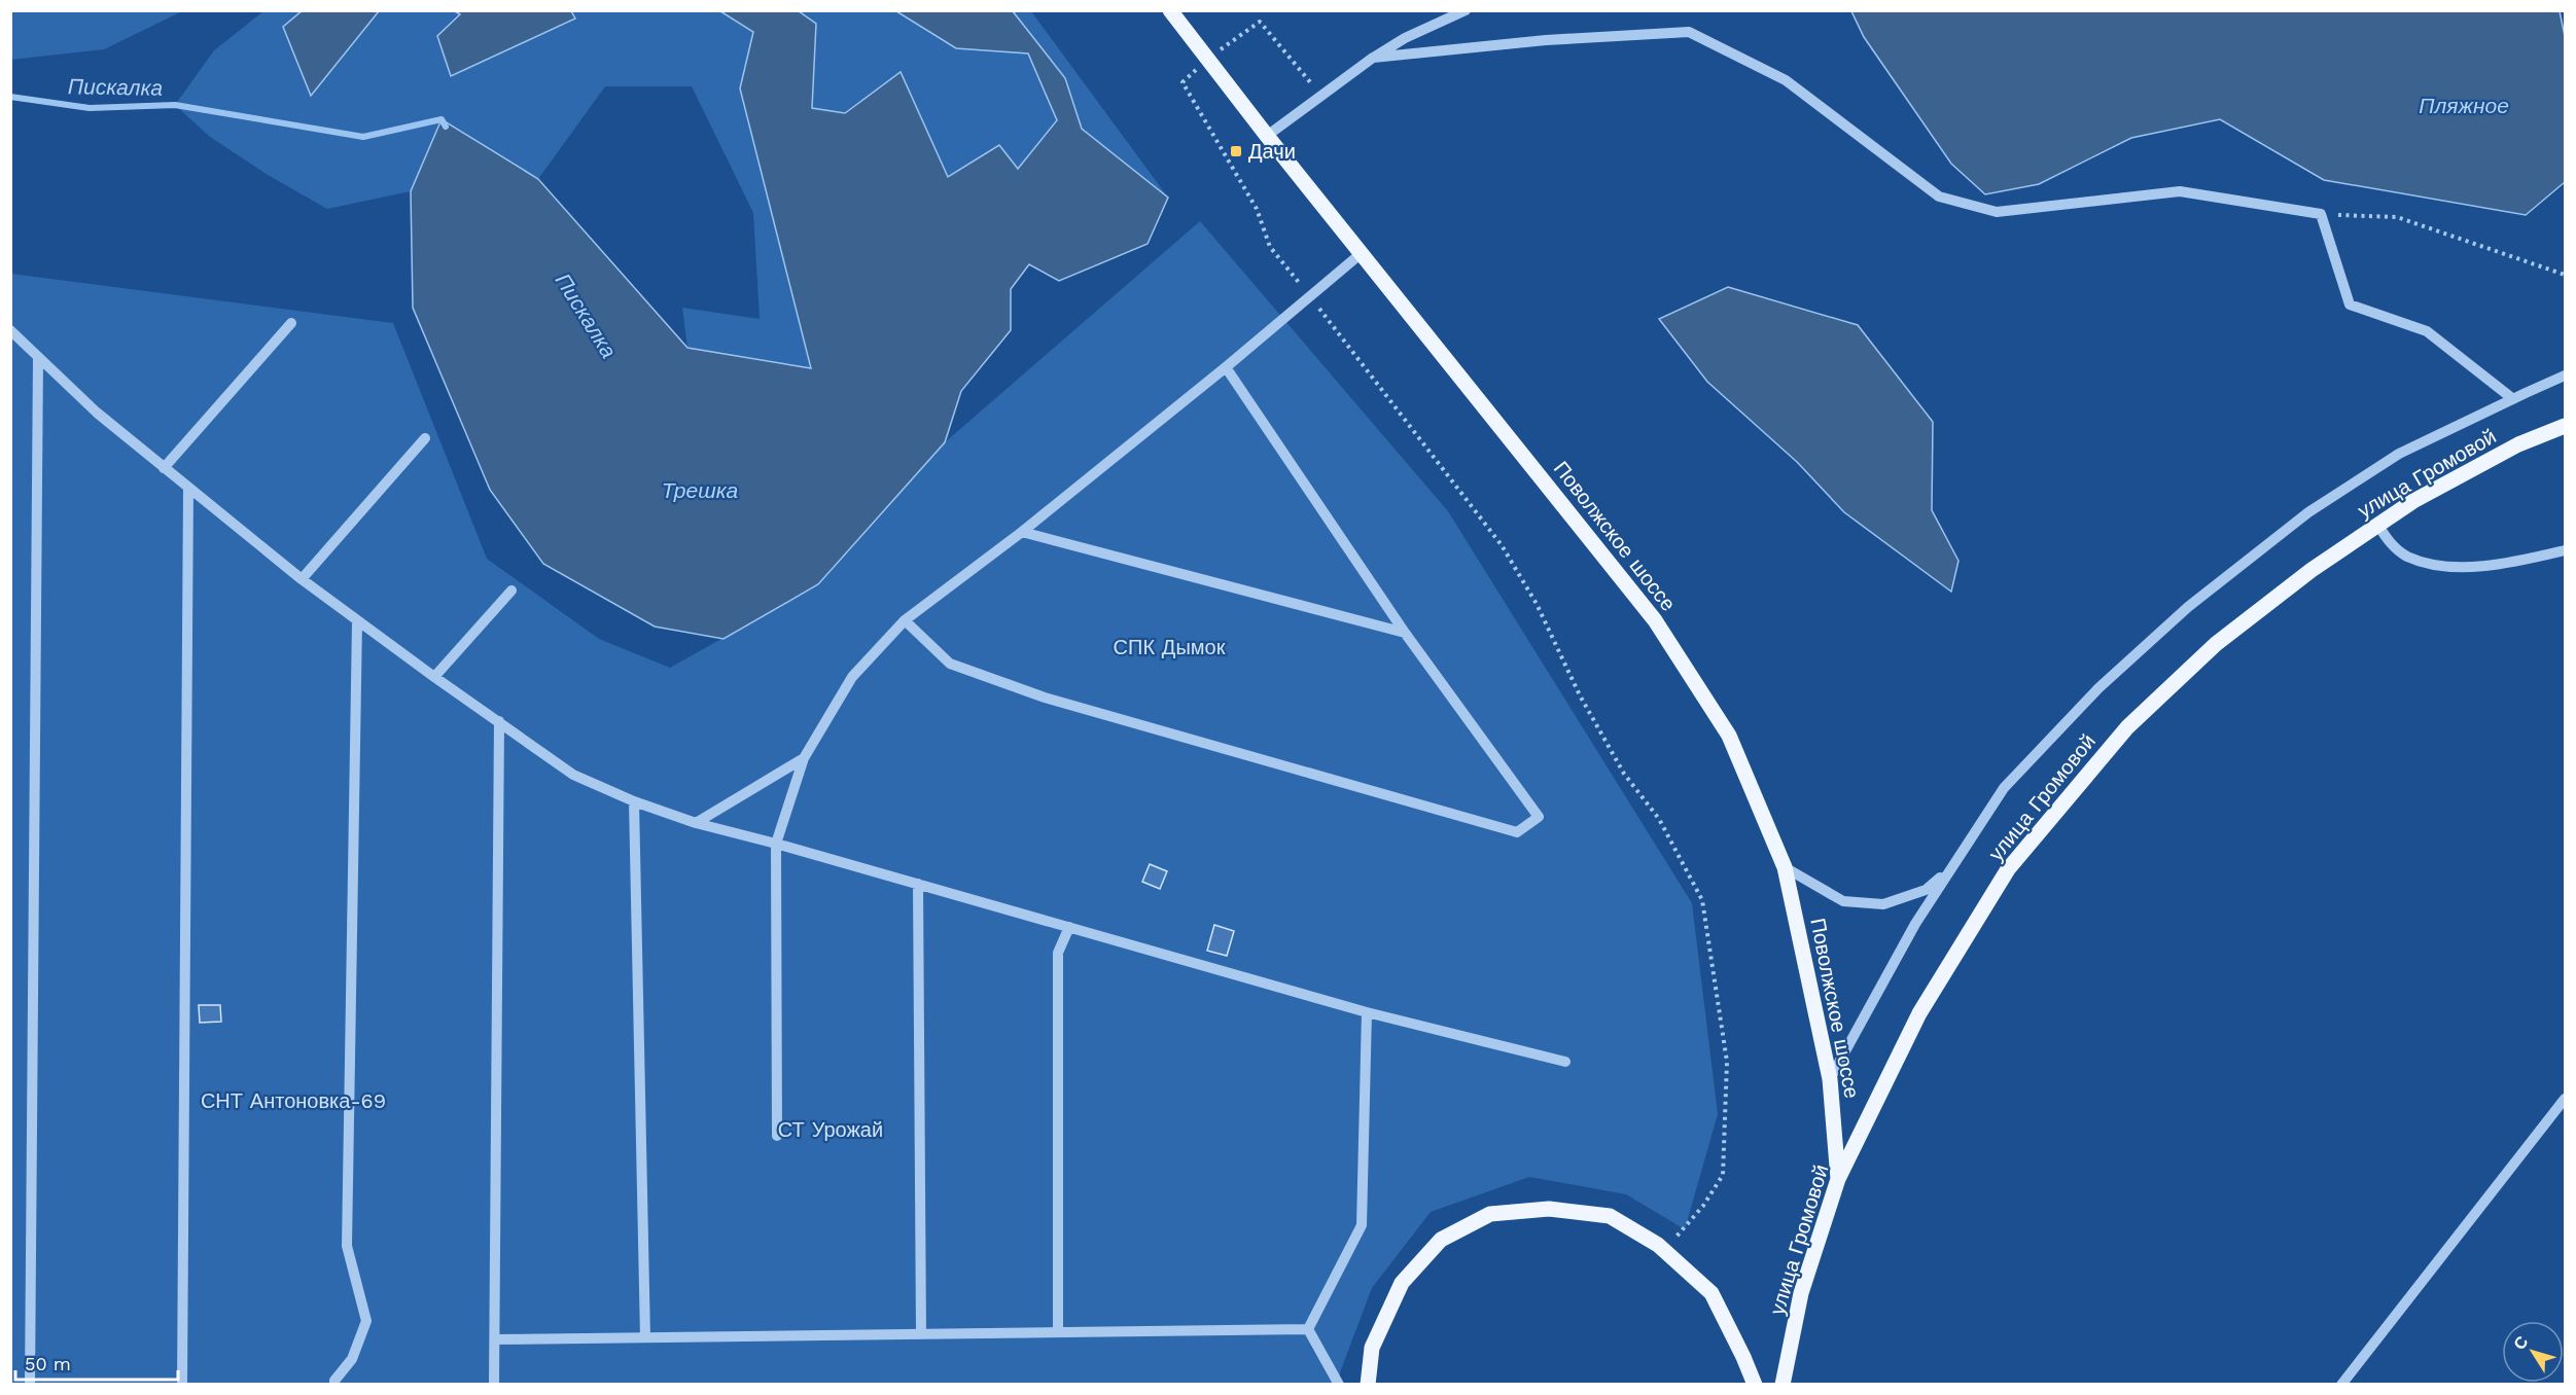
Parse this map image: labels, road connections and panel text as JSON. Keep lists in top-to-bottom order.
{
  "streets": {
    "main road": ["улица Громовой", "Поволжское шоссе"]
  },
  "crossings": [
    ["улица Громовой", "Поволжское шоссе"]
  ],
  "water": ["Пискалка", "Пляжное", "Трешка"],
  "parks": ["СПК Дымок", "СНТ Антоновка-69", "СТ Урожай"],
  "places": {
    "transit": ["Дачи"]
  },
  "scale_bar": "50 m",
  "north": "top left"
}
